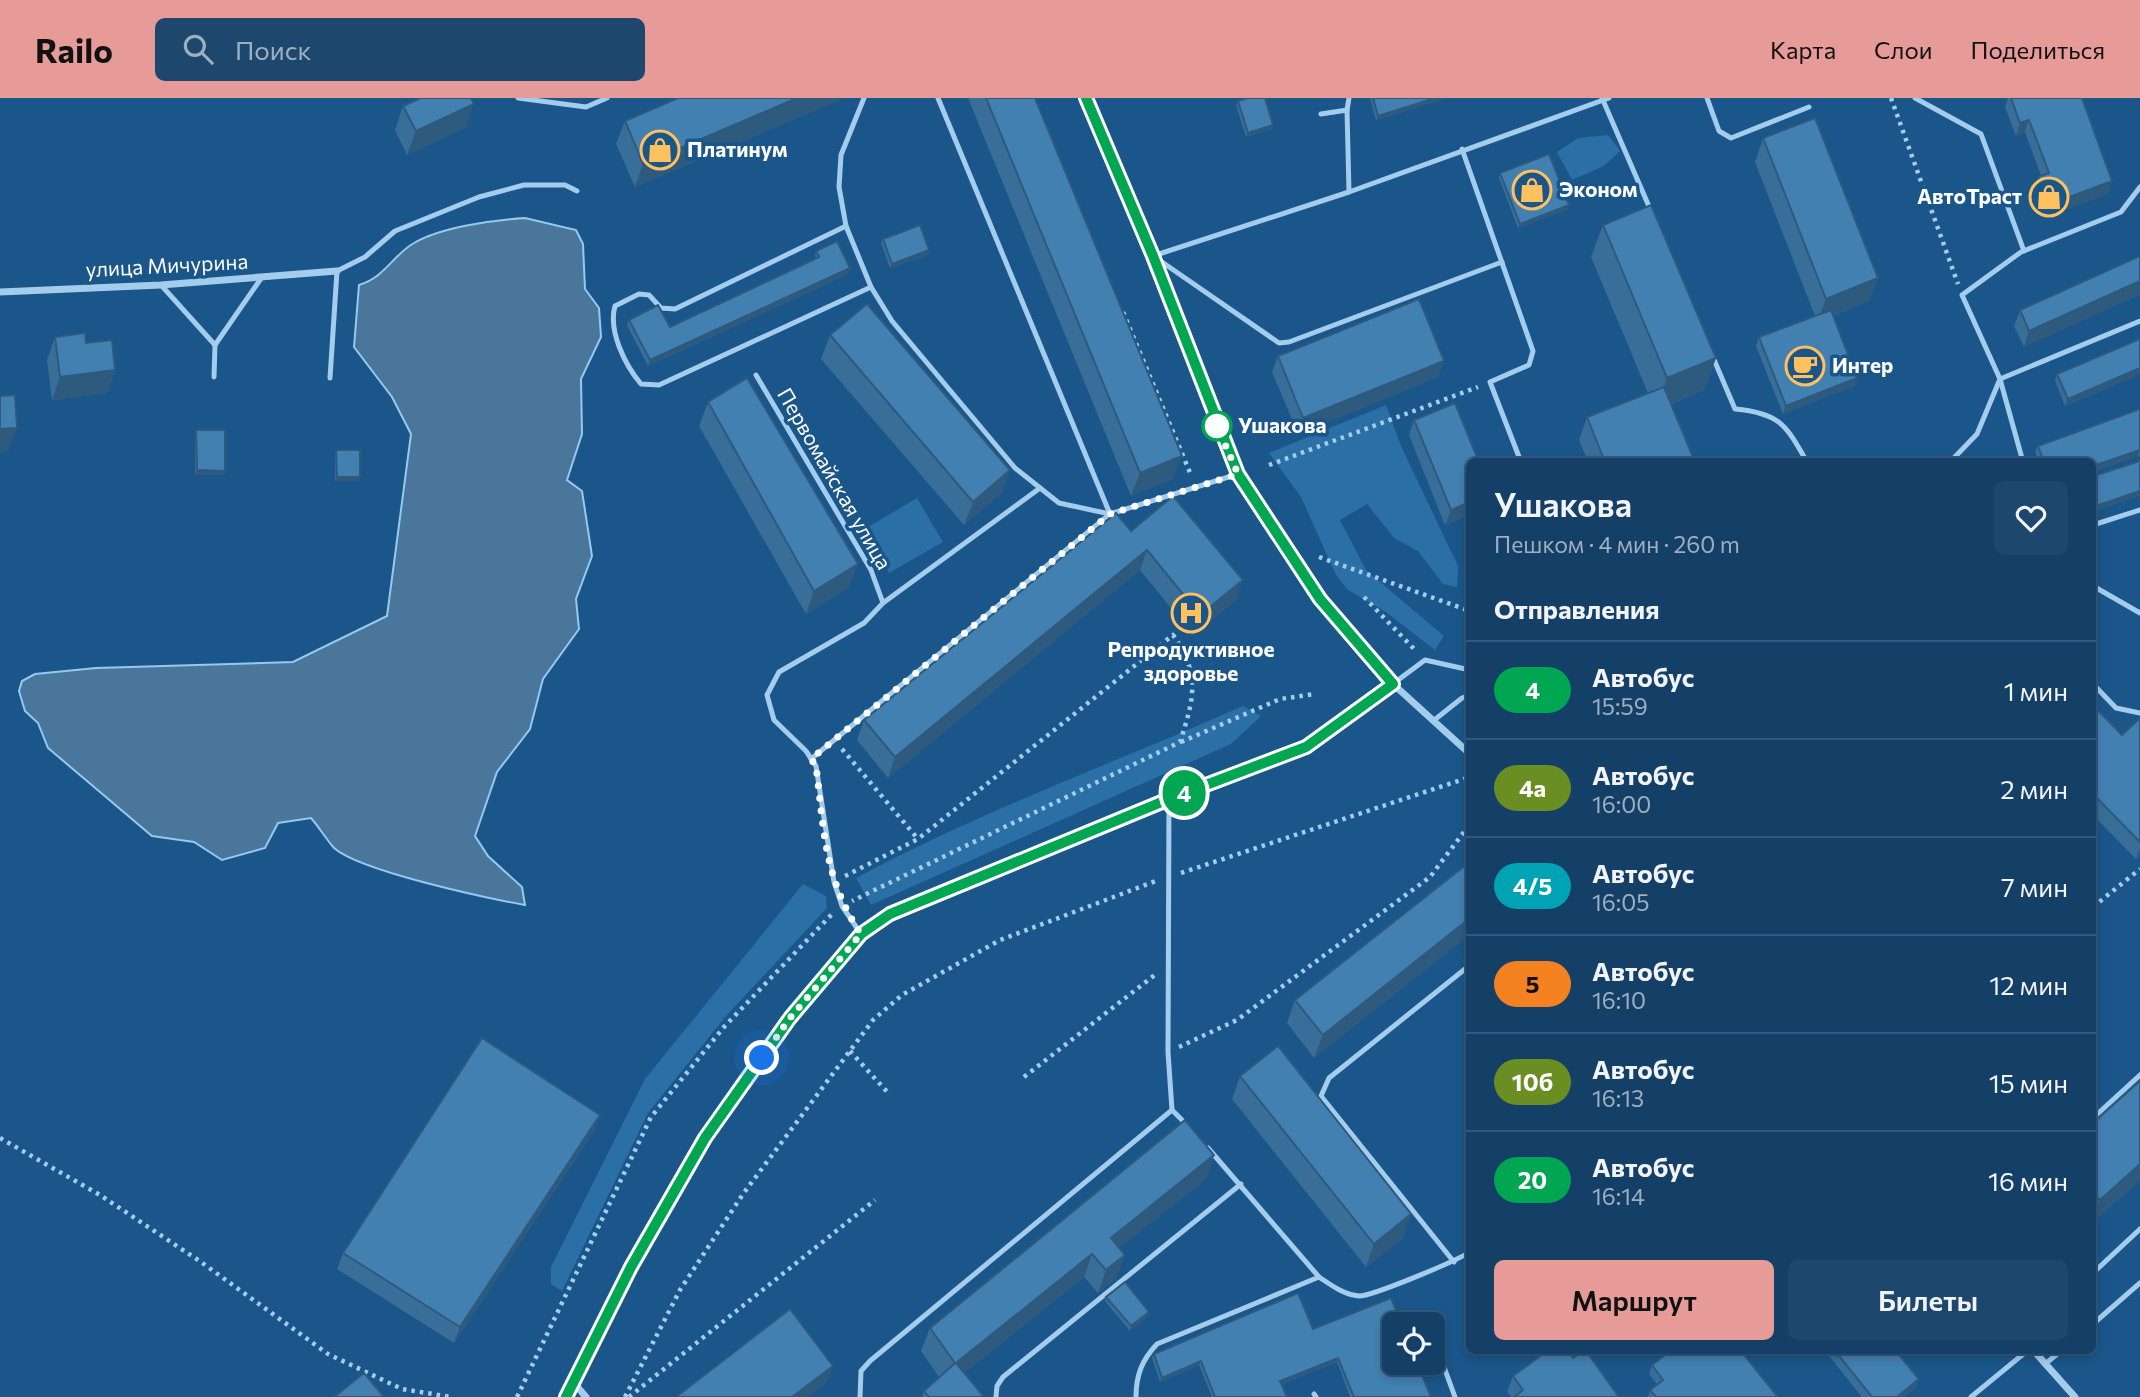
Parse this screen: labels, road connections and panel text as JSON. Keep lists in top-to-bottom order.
{
  "streets": {
    "street": ["улица Мичурина"],
    "lane": ["Первомайская улица"]
  },
  "places": {
    "shop": ["Платинум", "Эконом", "АвтоТраст"],
    "cafe": ["Интер"],
    "other": ["Ушакова"],
    "hospital": ["Репродуктивное здоровье"]
  },
  "lines": ["bus line 4"],
  "page": {
    "header": "Railo",
    "search": "Поиск",
    "nav": ["Карта", "Слои", "Поделиться"],
    "on_map": "4",
    "heading": [
      ["Ушакова", "Пешком · 4 мин · 260 m"],
      "Отправления"
    ],
    "list": [
      {
        "mark": "4",
        "name": "Автобус",
        "note": "15:59",
        "value": "1 мин"
      },
      {
        "mark": "4а",
        "name": "Автобус",
        "note": "16:00",
        "value": "2 мин"
      },
      {
        "mark": "4/5",
        "name": "Автобус",
        "note": "16:05",
        "value": "7 мин"
      },
      {
        "mark": "5",
        "name": "Автобус",
        "note": "16:10",
        "value": "12 мин"
      },
      {
        "mark": "10б",
        "name": "Автобус",
        "note": "16:13",
        "value": "15 мин"
      },
      {
        "mark": "20",
        "name": "Автобус",
        "note": "16:14",
        "value": "16 мин"
      }
    ],
    "buttons": ["Маршрут", "Билеты"]
  }
}
